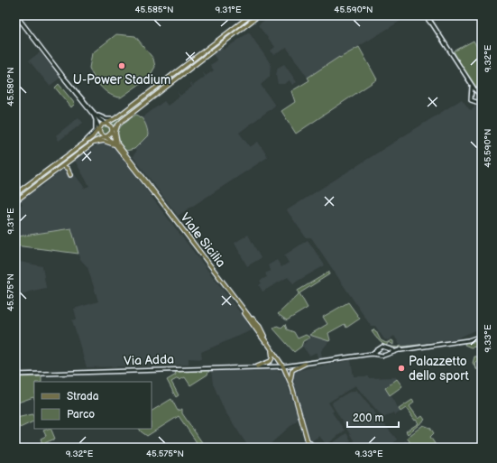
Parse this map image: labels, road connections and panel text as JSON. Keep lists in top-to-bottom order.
{
  "streets": {
    "main road": ["Viale Sicilia", "Via Adda"]
  },
  "crossings": [
    ["Viale Sicilia", "Via Adda"]
  ],
  "places": ["U-Power Stadium", "Palazzetto dello sport"],
  "legend": ["Strada", "Parco"],
  "scale_bar": "200 m",
  "coordinates": [
    "45.585°N",
    "9.31°E",
    "45.590°N",
    "9.32°E",
    "45.580°N",
    "45.575°N",
    "9.33°E"
  ]
}
